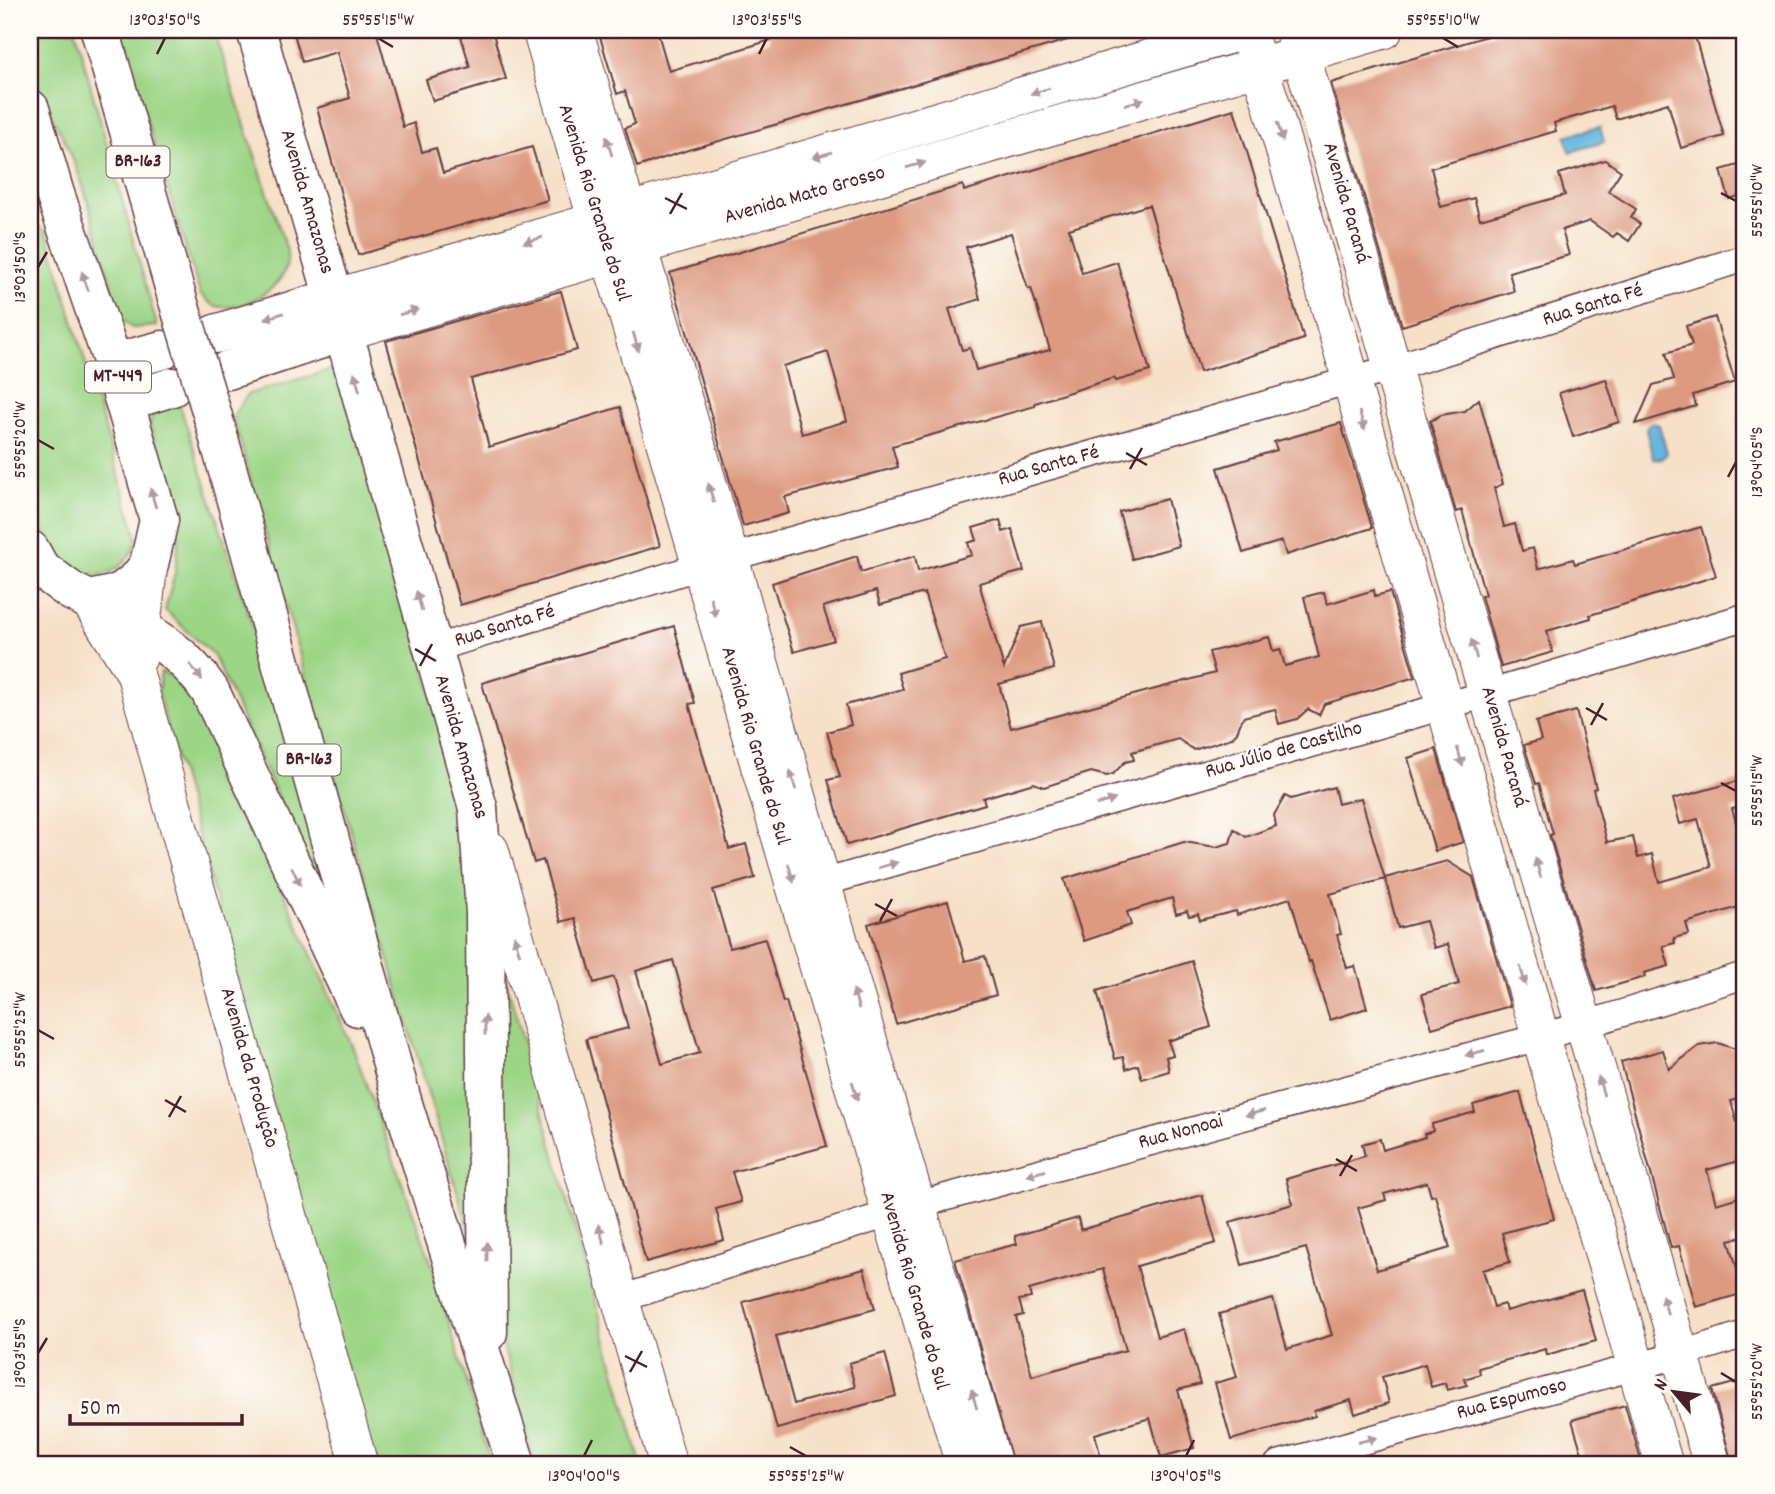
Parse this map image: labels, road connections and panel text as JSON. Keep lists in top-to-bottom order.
{
  "streets": {
    "main road": [
      "BR-163",
      "Avenida Mato Grosso",
      "Avenida Amazonas",
      "MT-449"
    ],
    "street": [
      "Avenida Rio Grande do Sul",
      "Avenida Paraná",
      "Rua Santa Fé",
      "Rua Júlio de Castilho",
      "Avenida da Produção",
      "Rua Nonoai",
      "Rua Espumoso"
    ]
  },
  "crossings": [
    ["Avenida Mato Grosso", "Avenida Amazonas"],
    ["Avenida Mato Grosso", "Avenida Rio Grande do Sul"],
    ["Avenida Mato Grosso", "Avenida Paraná"],
    ["Avenida Amazonas", "Rua Santa Fé"],
    ["Avenida Amazonas", "Rua Nonoai"],
    ["Avenida Rio Grande do Sul", "Rua Santa Fé"],
    ["Avenida Rio Grande do Sul", "Rua Júlio de Castilho"],
    ["Avenida Rio Grande do Sul", "Rua Nonoai"],
    ["Avenida Paraná", "Rua Santa Fé"],
    ["Avenida Paraná", "Rua Júlio de Castilho"],
    ["Avenida Paraná", "Rua Nonoai"],
    ["Avenida Paraná", "Rua Espumoso"],
    ["MT-449", "Avenida da Produção"]
  ],
  "one_way": ["Rua Júlio de Castilho", "Rua Nonoai", "Rua Espumoso"],
  "scale_bar": "50 m",
  "north": "top left",
  "coordinates": [
    "13°03'50\"S",
    "55°55'15\"W",
    "13°03'55\"S",
    "55°55'10\"W",
    "55°55'20\"W",
    "13°04'05\"S",
    "55°55'25\"W",
    "13°04'00\"S"
  ]
}
